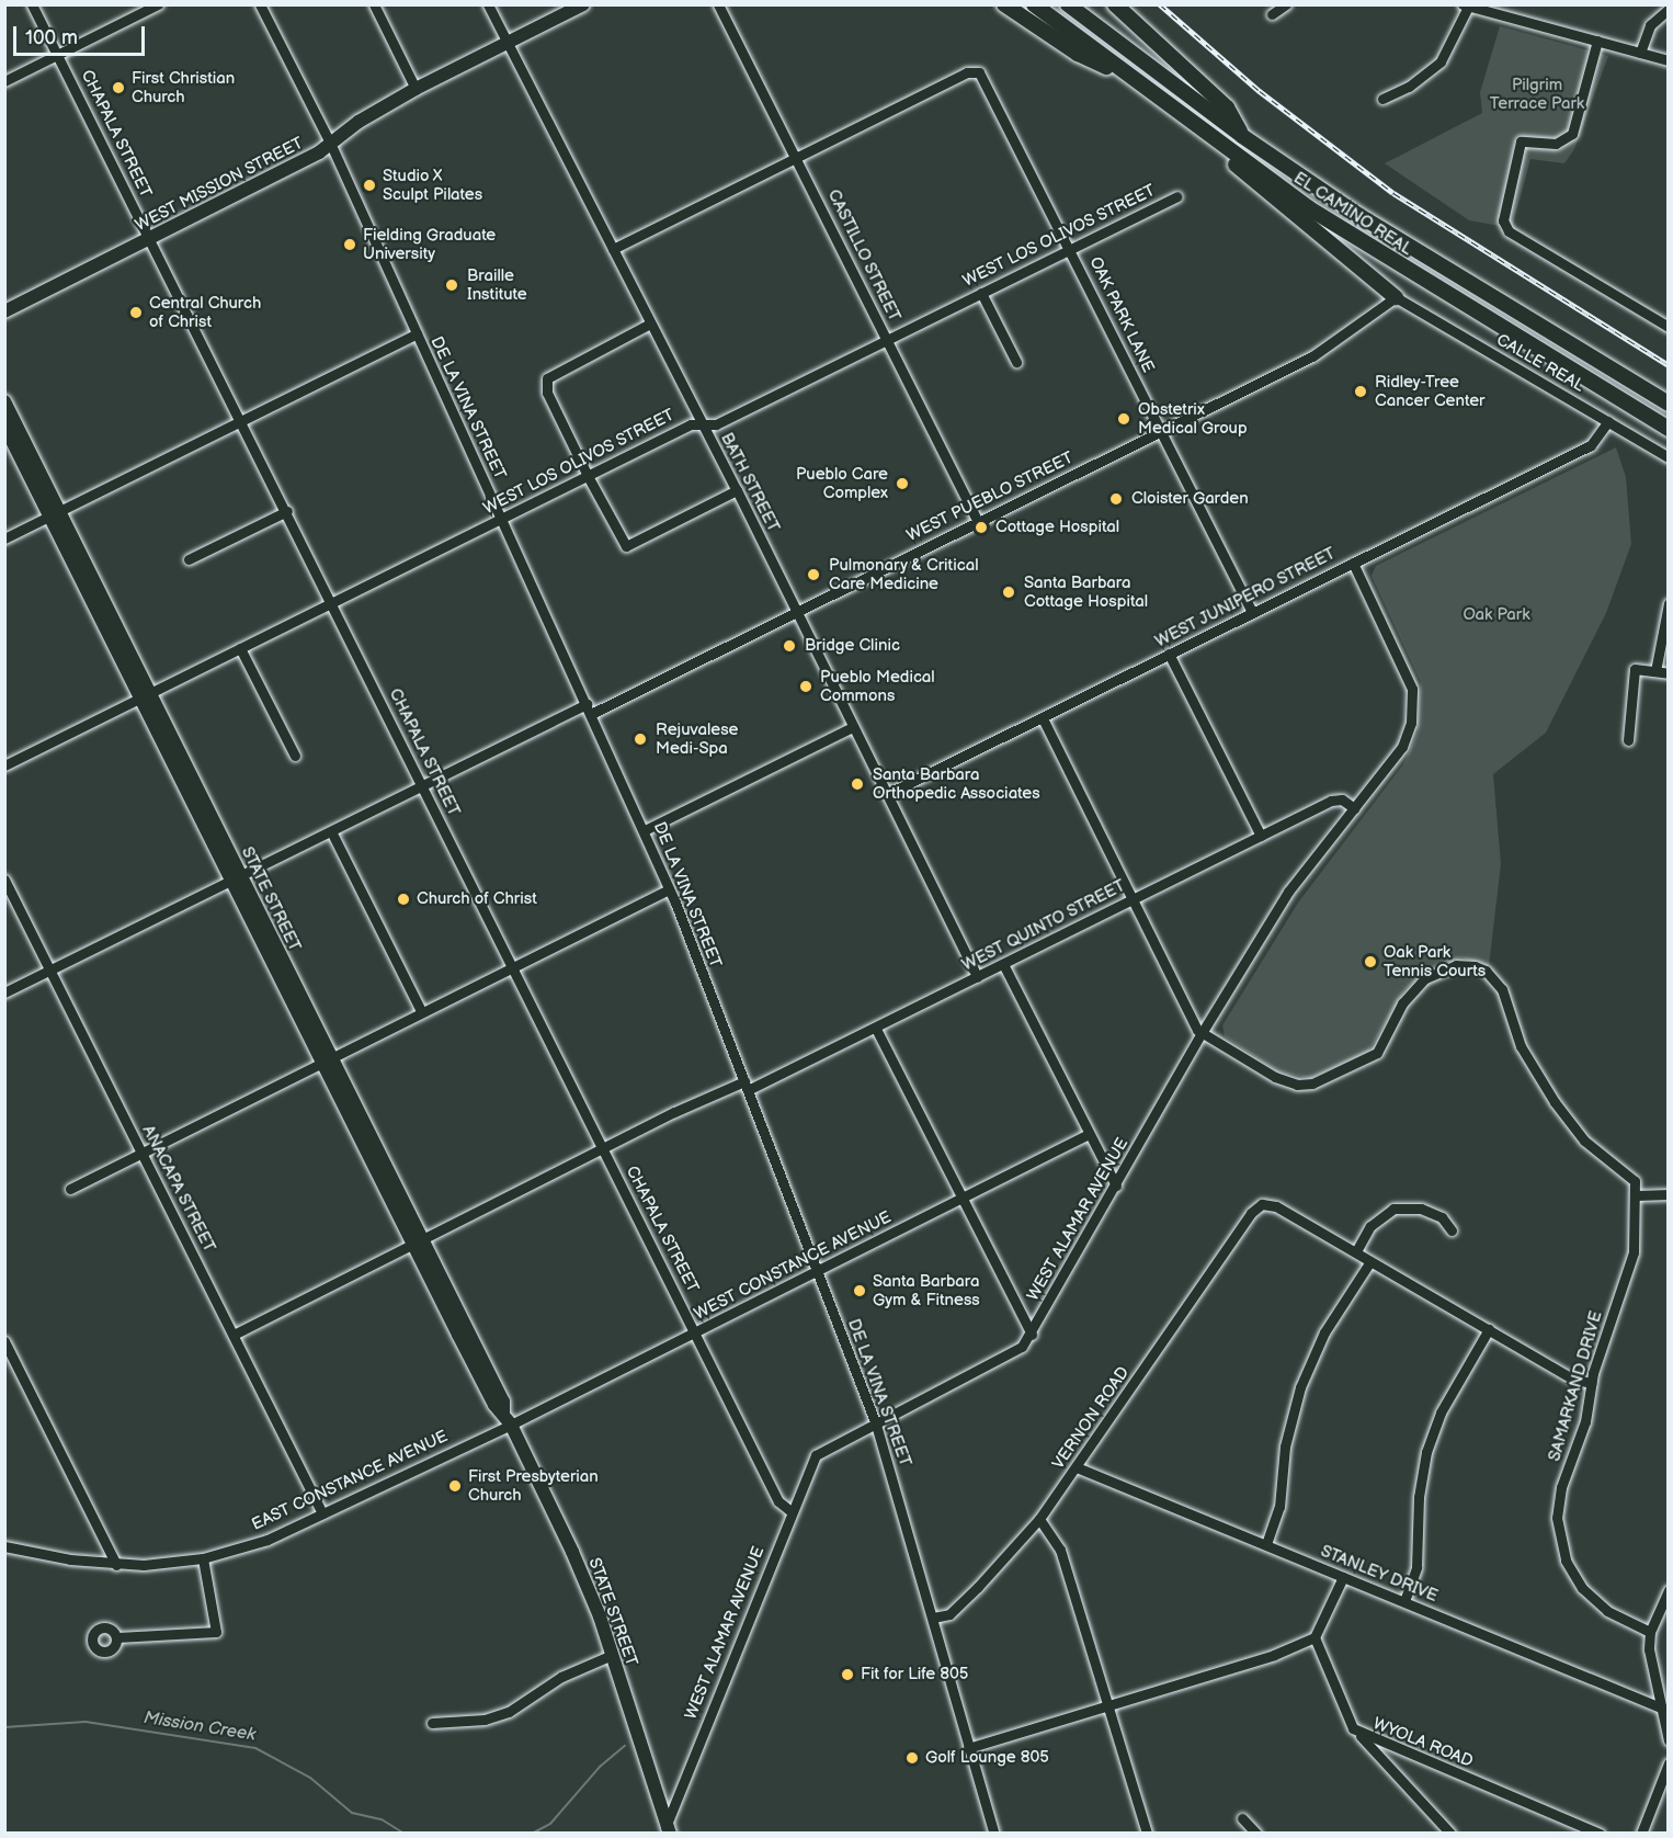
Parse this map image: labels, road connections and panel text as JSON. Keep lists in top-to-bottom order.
{
  "streets": {
    "highway": ["EL CAMINO REAL"],
    "main road": ["WEST MISSION STREET", "STATE STREET"],
    "street": [
      "CHAPALA STREET",
      "WEST LOS OLIVOS STREET",
      "CASTILLO STREET",
      "OAK PARK LANE",
      "CALLE REAL",
      "DE LA VINA STREET",
      "BATH STREET",
      "WEST PUEBLO STREET",
      "WEST JUNIPERO STREET",
      "WEST QUINTO STREET",
      "ANACAPA STREET",
      "WEST ALAMAR AVENUE",
      "WEST CONSTANCE AVENUE",
      "SAMARKAND DRIVE",
      "VERNON ROAD",
      "EAST CONSTANCE AVENUE",
      "STANLEY DRIVE",
      "WYOLA ROAD"
    ]
  },
  "crossings": [
    ["CHAPALA STREET", "WEST MISSION STREET"],
    ["CHAPALA STREET", "WEST LOS OLIVOS STREET"],
    ["CHAPALA STREET", "WEST PUEBLO STREET"],
    ["CHAPALA STREET", "WEST QUINTO STREET"],
    ["CHAPALA STREET", "WEST ALAMAR AVENUE"],
    ["CHAPALA STREET", "WEST CONSTANCE AVENUE"],
    ["WEST MISSION STREET", "DE LA VINA STREET"],
    ["WEST MISSION STREET", "BATH STREET"],
    ["WEST LOS OLIVOS STREET", "CASTILLO STREET"],
    ["WEST LOS OLIVOS STREET", "OAK PARK LANE"],
    ["WEST LOS OLIVOS STREET", "DE LA VINA STREET"],
    ["WEST LOS OLIVOS STREET", "BATH STREET"],
    ["WEST LOS OLIVOS STREET", "STATE STREET"],
    ["CASTILLO STREET", "OAK PARK LANE"],
    ["CASTILLO STREET", "WEST PUEBLO STREET"],
    ["OAK PARK LANE", "WEST PUEBLO STREET"],
    ["OAK PARK LANE", "WEST JUNIPERO STREET"],
    ["CALLE REAL", "WEST PUEBLO STREET"],
    ["CALLE REAL", "WEST JUNIPERO STREET"],
    ["DE LA VINA STREET", "WEST PUEBLO STREET"],
    ["DE LA VINA STREET", "WEST QUINTO STREET"],
    ["DE LA VINA STREET", "WEST ALAMAR AVENUE"],
    ["DE LA VINA STREET", "WEST CONSTANCE AVENUE"],
    ["DE LA VINA STREET", "VERNON ROAD"],
    ["BATH STREET", "WEST PUEBLO STREET"],
    ["BATH STREET", "WEST JUNIPERO STREET"],
    ["BATH STREET", "WEST QUINTO STREET"],
    ["WEST PUEBLO STREET", "STATE STREET"],
    ["WEST PUEBLO STREET", "ANACAPA STREET"],
    ["WEST JUNIPERO STREET", "WEST ALAMAR AVENUE"],
    ["STATE STREET", "WEST QUINTO STREET"],
    ["STATE STREET", "WEST ALAMAR AVENUE"],
    ["STATE STREET", "WEST CONSTANCE AVENUE"],
    ["STATE STREET", "EAST CONSTANCE AVENUE"],
    ["WEST QUINTO STREET", "ANACAPA STREET"],
    ["WEST QUINTO STREET", "WEST ALAMAR AVENUE"],
    ["ANACAPA STREET", "EAST CONSTANCE AVENUE"],
    ["WEST CONSTANCE AVENUE", "EAST CONSTANCE AVENUE"],
    ["VERNON ROAD", "STANLEY DRIVE"]
  ],
  "water": ["Mission Creek"],
  "parks": ["Pilgrim Terrace Park", "Oak Park"],
  "places": [
    "First Christian Church",
    "Studio X Sculpt Pilates",
    "Fielding Graduate University",
    "Braille Institute",
    "Central Church of Christ",
    "Ridley-Tree Cancer Center",
    "Obstetrix Medical Group",
    "Pueblo Care Complex",
    "Cloister Garden",
    "Cottage Hospital",
    "Pulmonary & Critical Care Medicine",
    "Santa Barbara Cottage Hospital",
    "Bridge Clinic",
    "Pueblo Medical Commons",
    "Rejuvalese Medi-Spa",
    "Santa Barbara Orthopedic Associates",
    "Church of Christ",
    "Oak Park Tennis Courts",
    "Santa Barbara Gym & Fitness",
    "First Presbyterian Church",
    "Fit for Life 805",
    "Golf Lounge 805"
  ],
  "scale_bar": "100 m"
}
